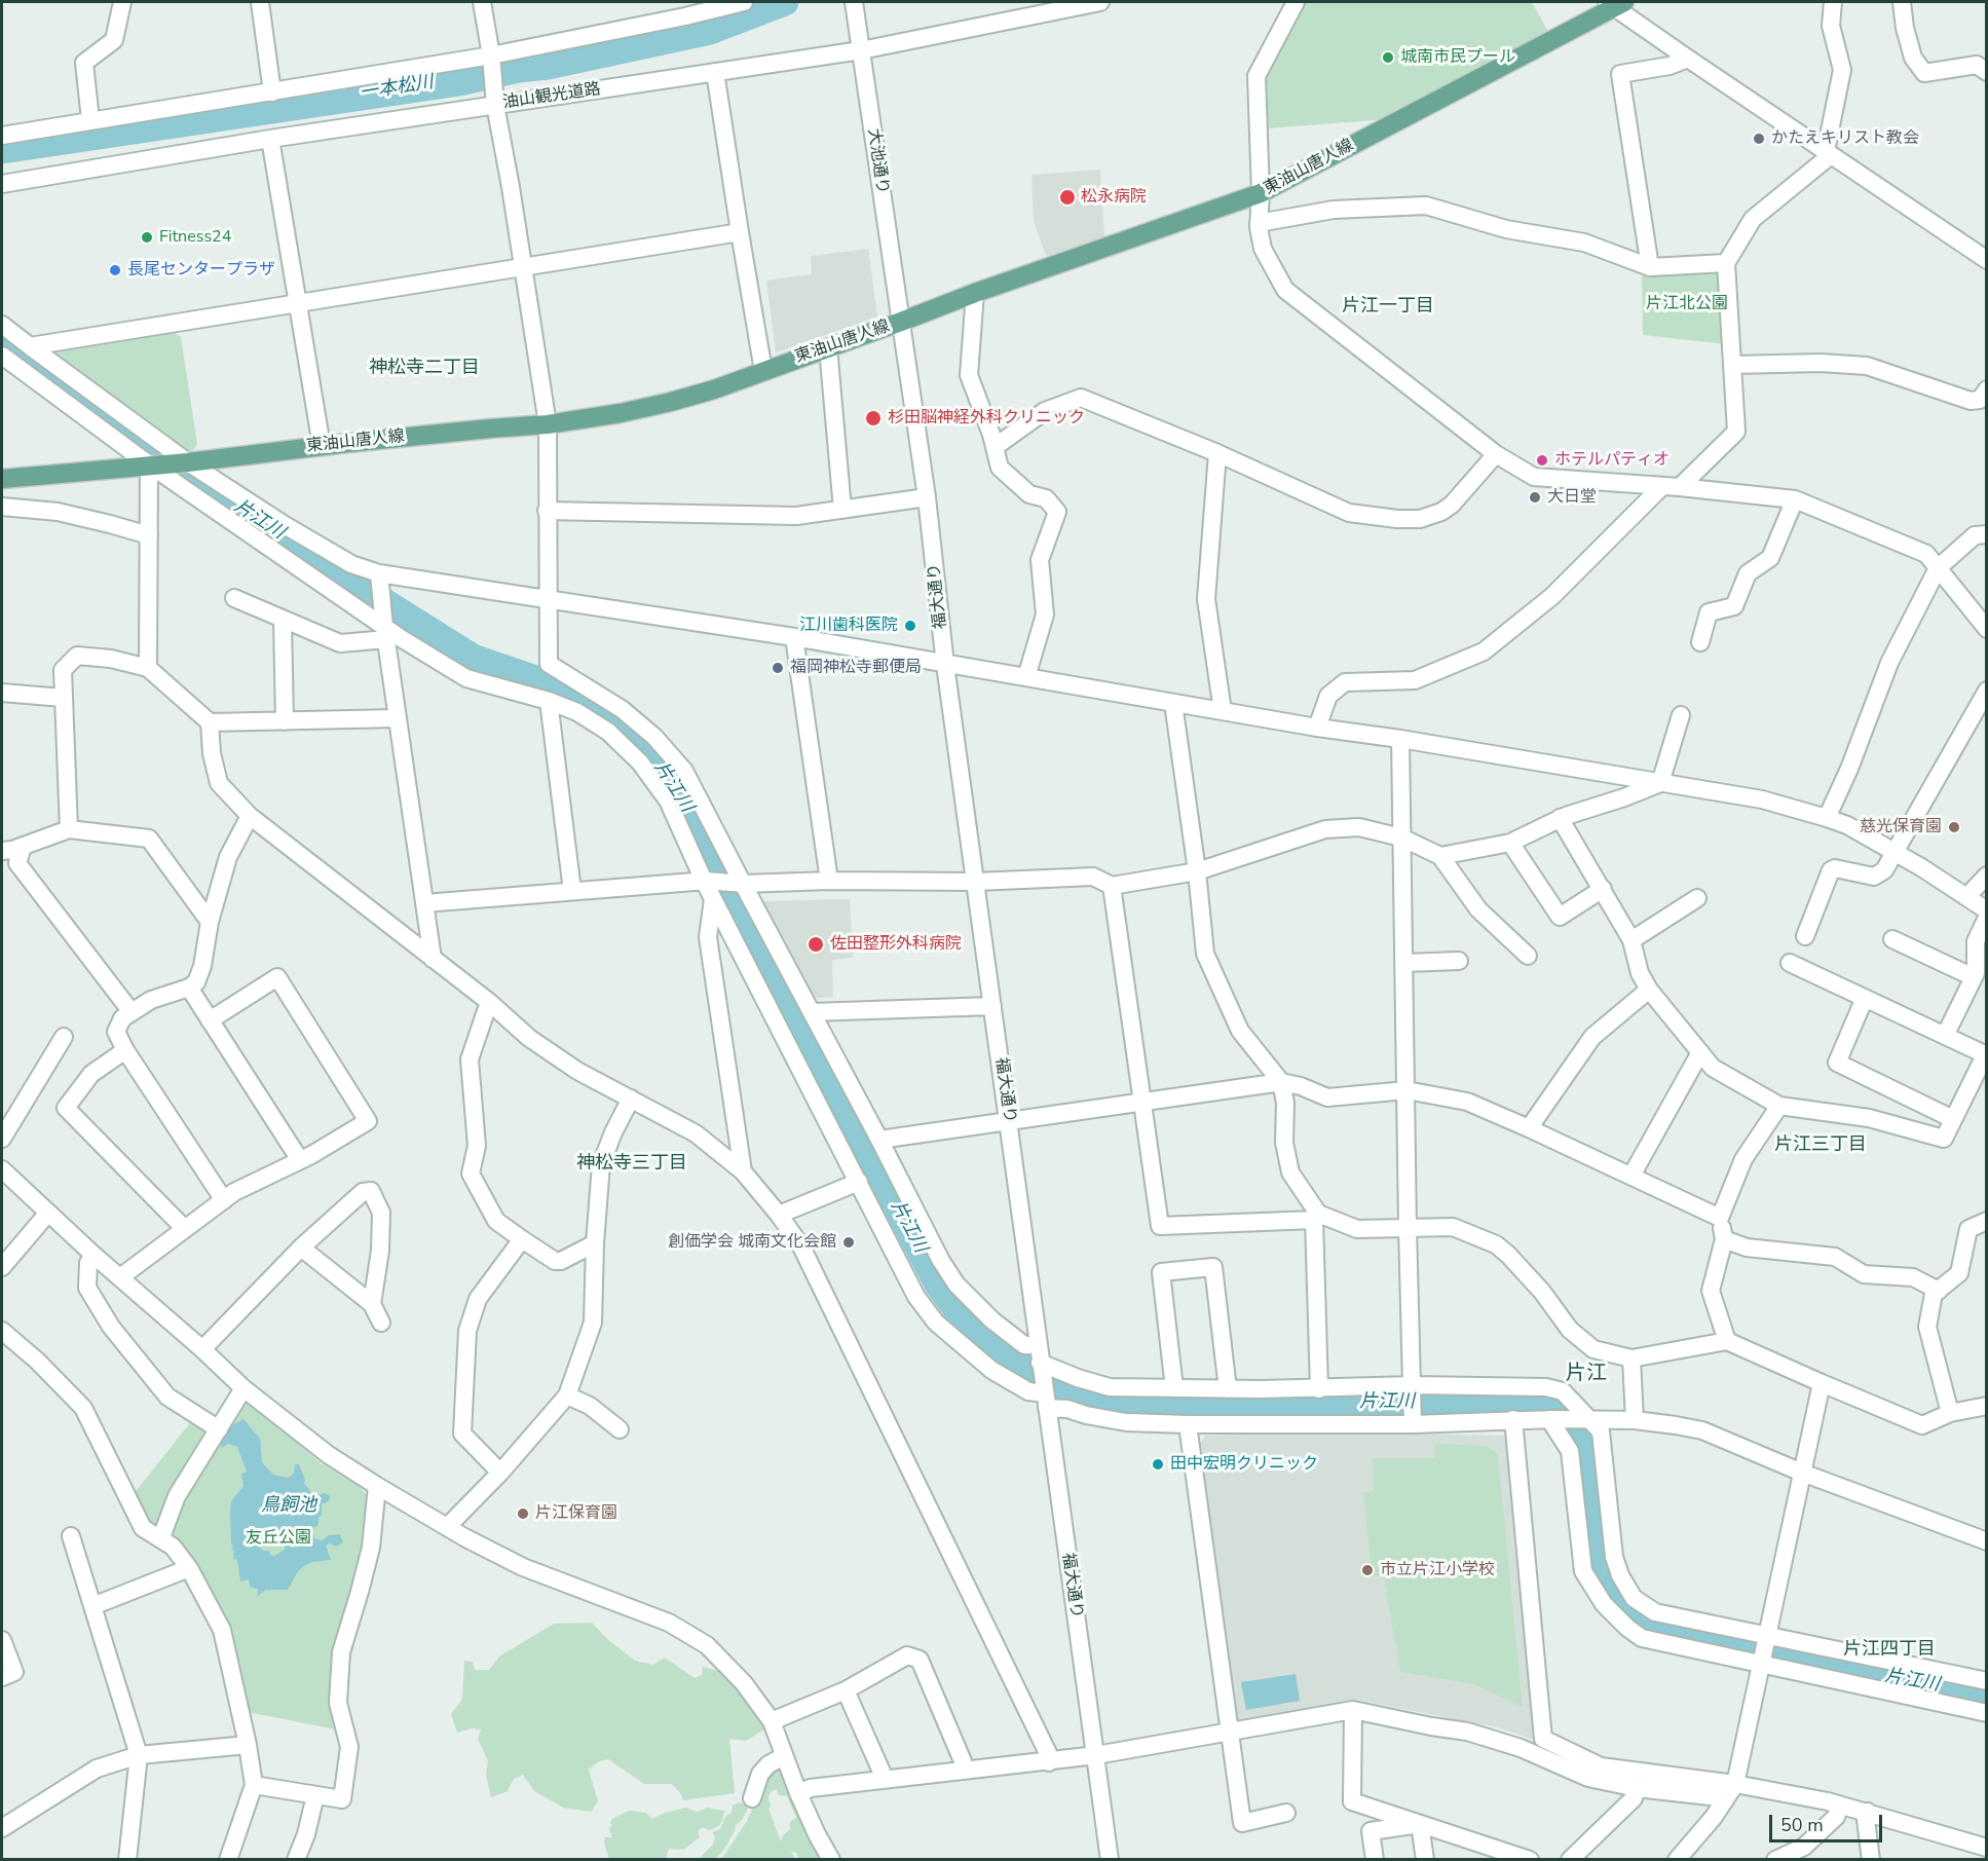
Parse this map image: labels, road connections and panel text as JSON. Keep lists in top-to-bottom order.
{
  "streets": {
    "main road": ["東油山唐人線"],
    "street": ["油山観光道路", "大池通り", "福大通り"]
  },
  "crossings": [
    ["油山観光道路", "大池通り"],
    ["大池通り", "東油山唐人線"],
    ["大池通り", "福大通り"],
    ["東油山唐人線", "福大通り"]
  ],
  "districts": [
    "片江一丁目",
    "神松寺二丁目",
    "片江三丁目",
    "神松寺三丁目",
    "片江",
    "片江四丁目"
  ],
  "water": ["一本松川", "片江川", "鳥飼池"],
  "parks": ["片江北公園", "友丘公園"],
  "places": [
    "城南市民プール",
    "かたえキリスト教会",
    "松永病院",
    "Fitness24",
    "長尾センタープラザ",
    "杉田脳神経外科クリニック",
    "ホテルパティオ",
    "大日堂",
    "江川歯科医院",
    "福岡神松寺郵便局",
    "慈光保育園",
    "佐田整形外科病院",
    "創価学会 城南文化会館",
    "田中宏明クリニック",
    "片江保育園",
    "市立片江小学校"
  ],
  "scale_bar": "50 m"
}
